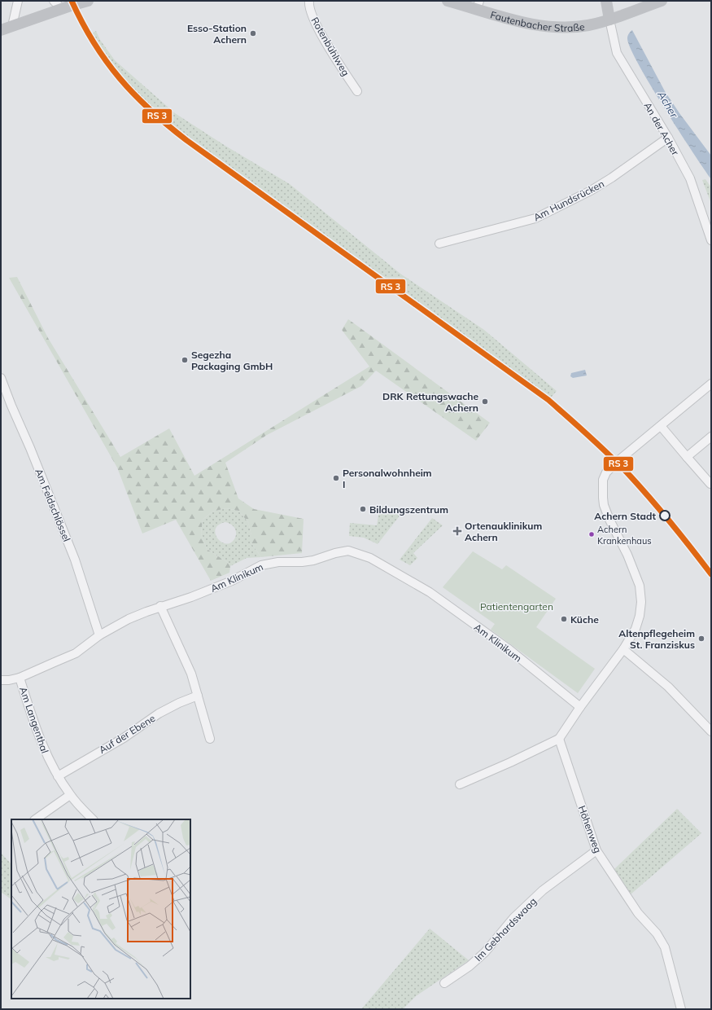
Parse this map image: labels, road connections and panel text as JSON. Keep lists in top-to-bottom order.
{
  "streets": {
    "street": [
      "Fautenbacher Straße",
      "Rotenbühlweg",
      "An der Acher",
      "Am Hundsrücken",
      "Am Feldschlössel",
      "Am Klinikum",
      "Am Langenthal",
      "Auf der Ebene",
      "Höhenweg",
      "Im Gebhardswaag"
    ]
  },
  "crossings": [
    ["Fautenbacher Straße", "An der Acher"],
    ["An der Acher", "Am Hundsrücken"],
    ["Am Feldschlössel", "Am Klinikum"],
    ["Am Klinikum", "Am Langenthal"],
    ["Am Langenthal", "Auf der Ebene"],
    ["Höhenweg", "Im Gebhardswaag"]
  ],
  "water": ["Acher"],
  "parks": ["Patientengarten"],
  "places": {
    "other": [
      "Esso-Station Achern",
      "Segezha Packaging GmbH",
      "DRK Rettungswache Achern",
      "Personalwohnheim I",
      "Bildungszentrum",
      "Achern Stadt",
      "Achern Krankenhaus",
      "Küche",
      "Altenpflegeheim St. Franziskus"
    ],
    "health": ["Ortenauklinikum Achern"]
  }
}
